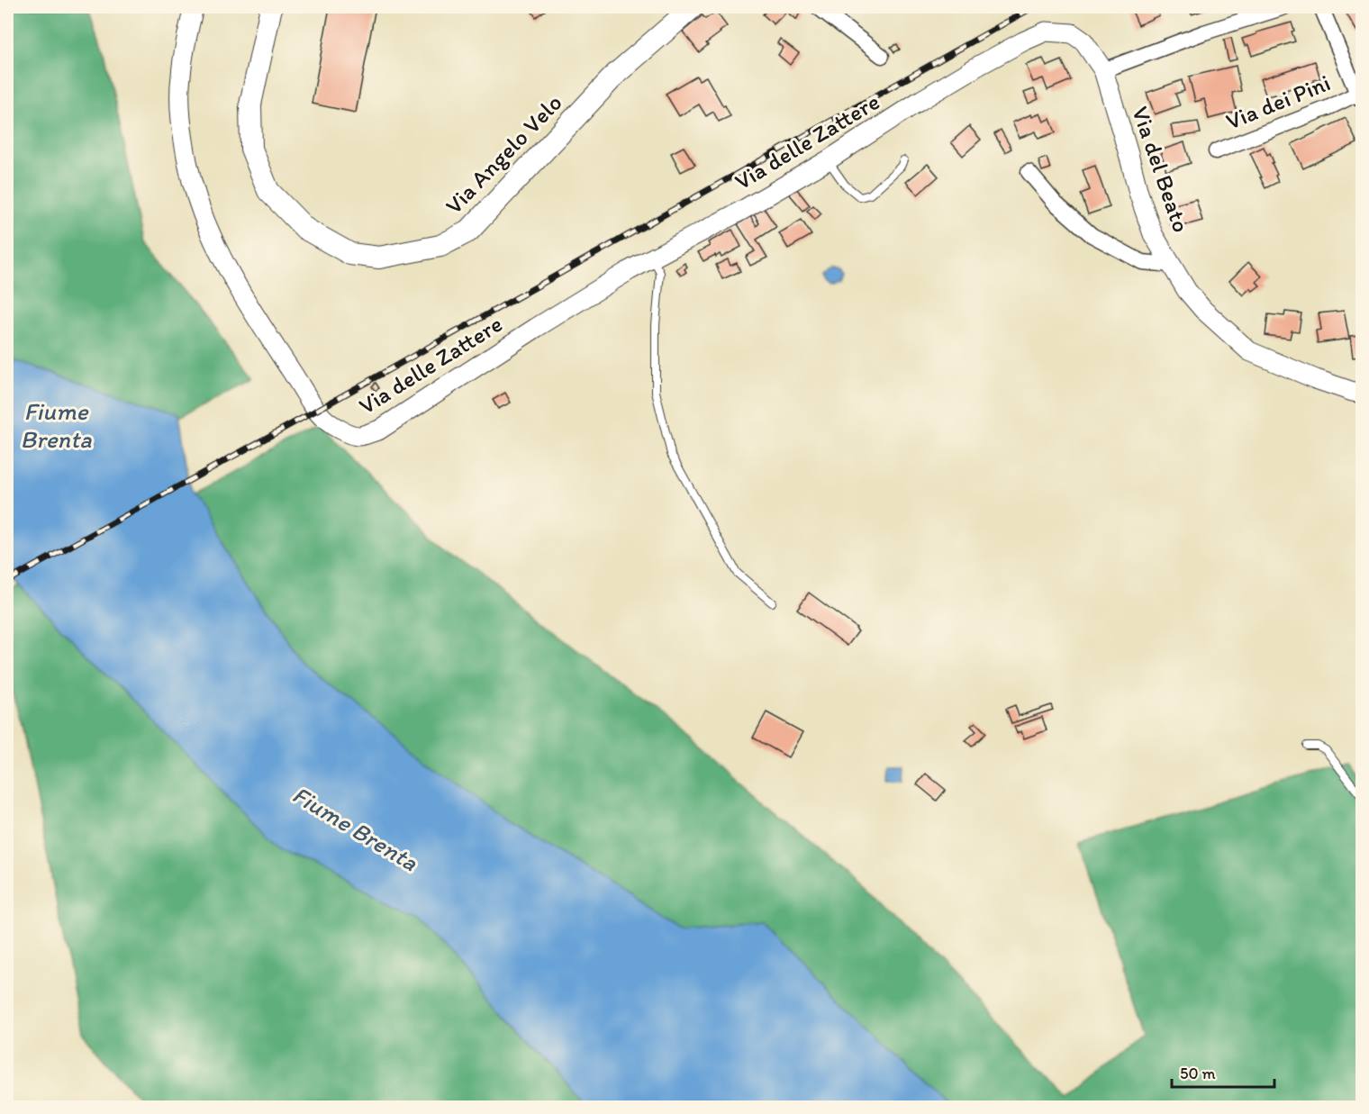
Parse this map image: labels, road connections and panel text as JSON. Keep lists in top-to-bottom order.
{
  "streets": {
    "main road": ["Via Angelo Velo"],
    "street": ["Via dei Pini", "Via delle Zattere", "Via del Beato"]
  },
  "crossings": [
    ["Via delle Zattere", "Via del Beato"]
  ],
  "water": ["Fiume Brenta"],
  "scale_bar": "50 m"
}
